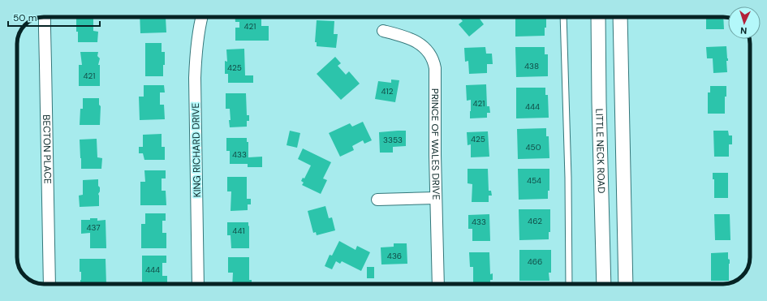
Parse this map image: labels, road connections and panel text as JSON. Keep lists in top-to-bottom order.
{
  "streets": {
    "street": [
      "PRINCE OF WALES DRIVE",
      "BECTON PLACE",
      "KING RICHARD DRIVE",
      "LITTLE NECK ROAD"
    ]
  },
  "house_numbers": [
    "421",
    "438",
    "425",
    "421",
    "412",
    "421",
    "444",
    "425",
    "3353",
    "450",
    "433",
    "454",
    "462",
    "433",
    "437",
    "441",
    "436",
    "466",
    "444"
  ],
  "scale_bar": "50 m",
  "north": "bottom"
}
